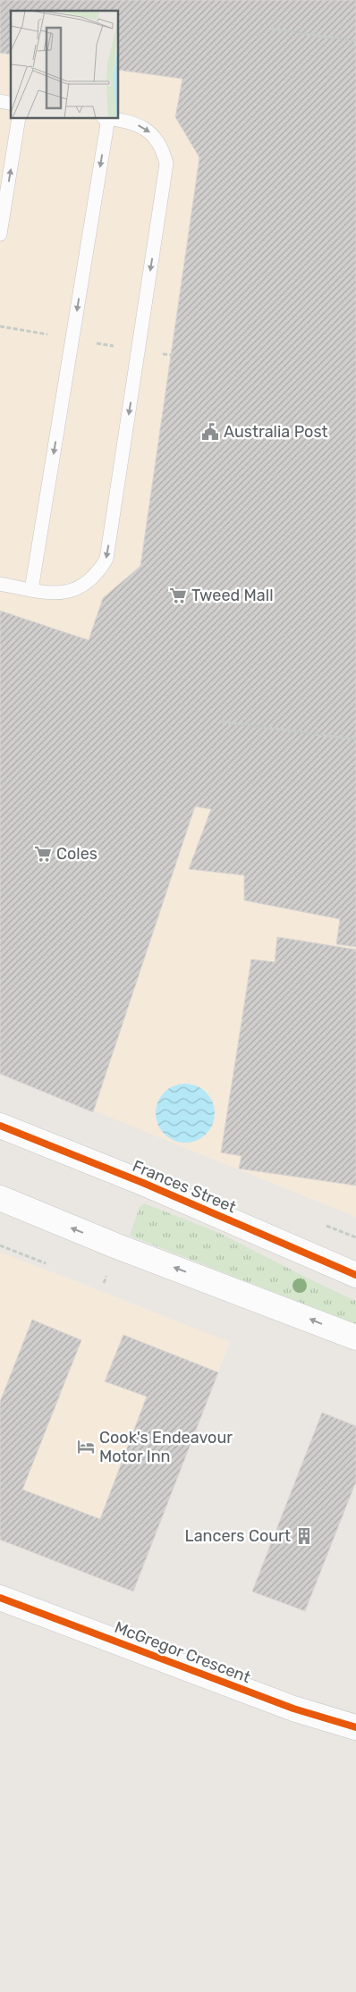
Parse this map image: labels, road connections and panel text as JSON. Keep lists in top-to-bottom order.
{
  "streets": {
    "street": ["Frances Street", "McGregor Crescent"]
  },
  "places": {
    "public building": ["Australia Post"],
    "supermarket": ["Tweed Mall", "Coles"],
    "hotel": ["Cook's Endeavour Motor Inn"],
    "building": ["Lancers Court"]
  }
}
